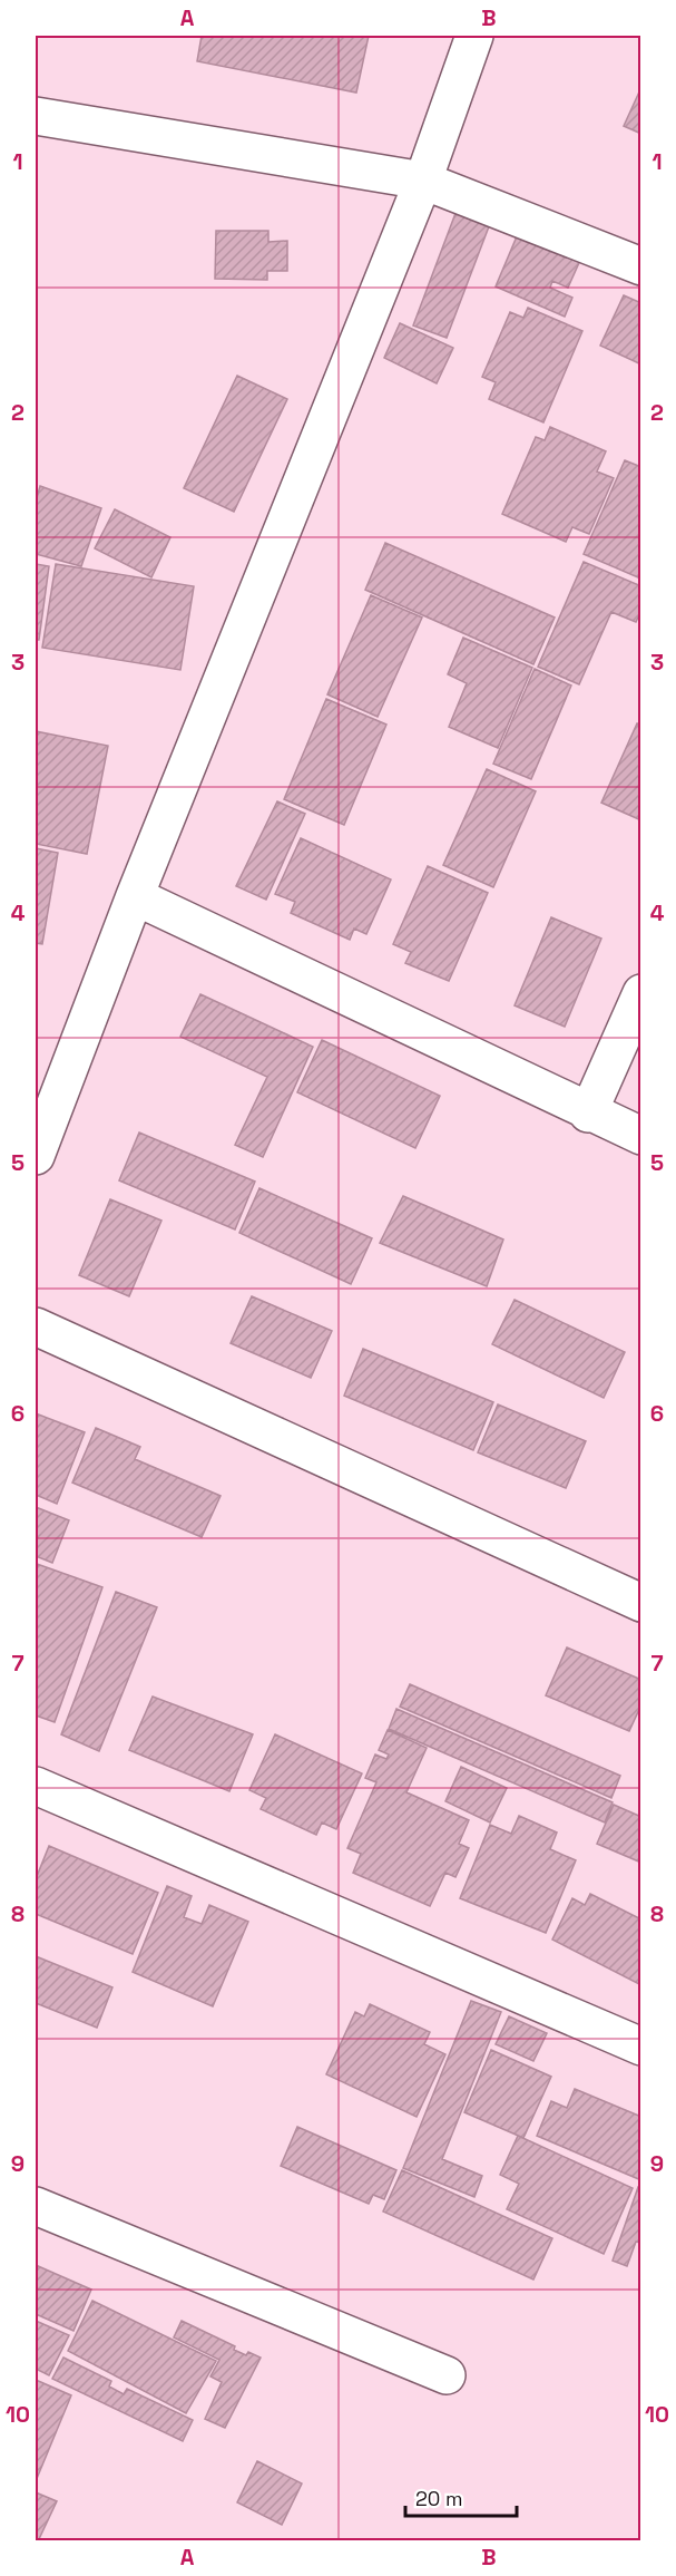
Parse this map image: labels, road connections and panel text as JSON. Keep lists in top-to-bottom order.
{
  "scale_bar": "20 m",
  "grid": {
    "columns": ["A", "B"],
    "rows": [
      "1",
      "2",
      "3",
      "4",
      "5",
      "6",
      "7",
      "8",
      "9",
      "10"
    ]
  }
}
